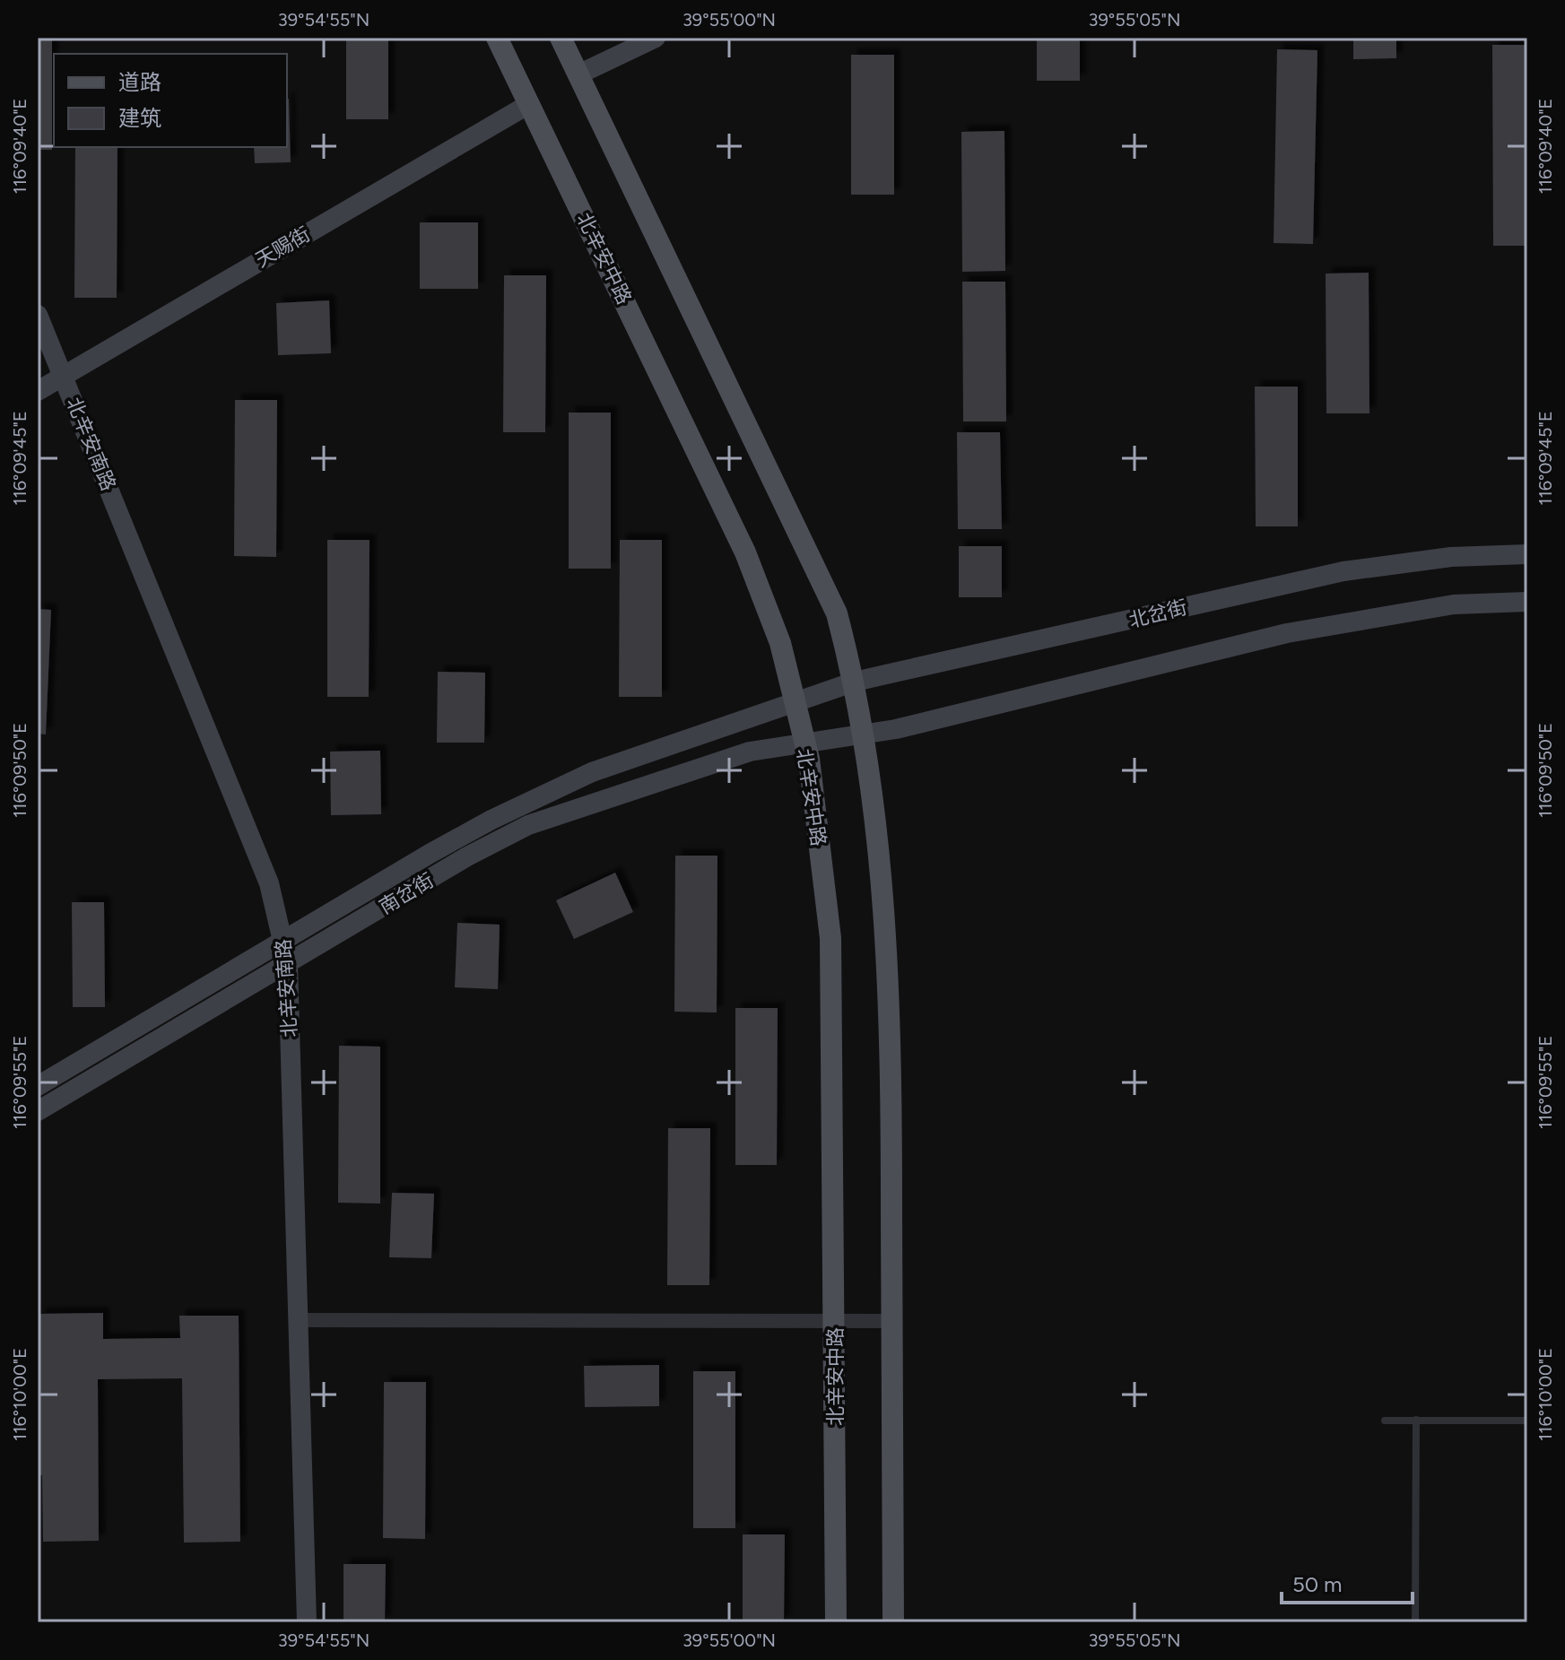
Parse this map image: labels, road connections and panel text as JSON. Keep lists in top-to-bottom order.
{
  "streets": {
    "main road": [
      "天赐街",
      "北辛安中路",
      "北辛安南路",
      "北岔街",
      "南岔街"
    ]
  },
  "crossings": [
    ["天赐街", "北辛安中路"],
    ["天赐街", "北辛安南路"],
    ["北辛安中路", "北岔街"],
    ["北辛安中路", "南岔街"],
    ["北辛安南路", "南岔街"],
    ["北岔街", "南岔街"]
  ],
  "legend": ["道路", "建筑"],
  "scale_bar": "50 m",
  "coordinates": [
    "39°54'55\"N",
    "39°55'00\"N",
    "39°55'05\"N",
    "116°09'40\"E",
    "116°09'45\"E",
    "116°09'50\"E",
    "116°09'55\"E",
    "116°10'00\"E"
  ]
}
